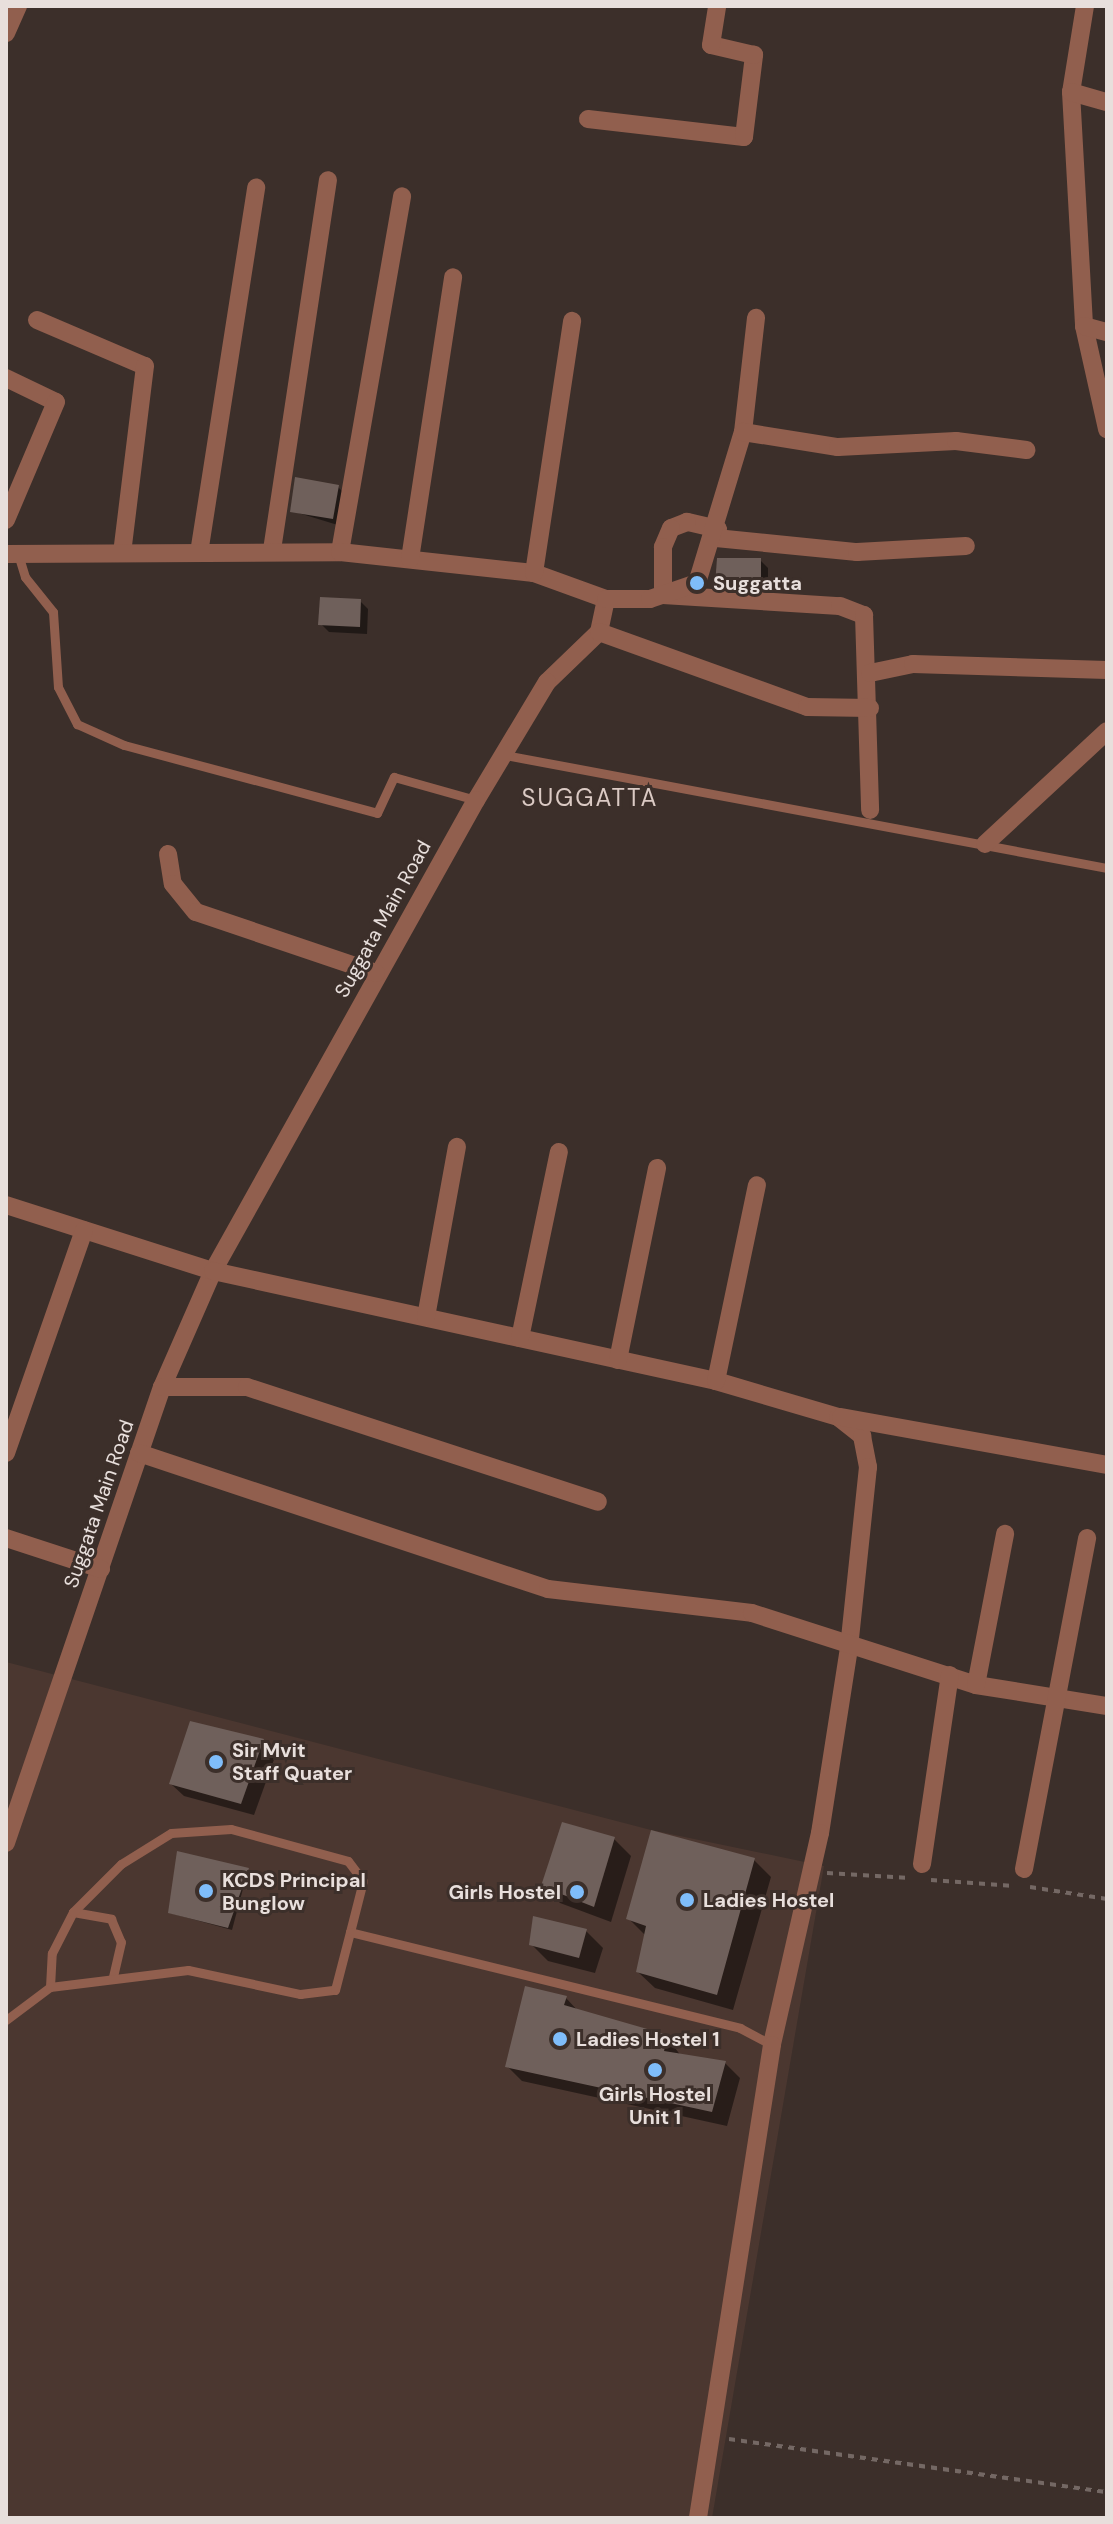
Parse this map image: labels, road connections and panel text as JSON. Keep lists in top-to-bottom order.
{
  "streets": {
    "street": ["Suggata Main Road"]
  },
  "districts": ["SUGGATTA"],
  "places": [
    "Suggatta",
    "Sir Mvit Staff Quater",
    "KCDS Principal Bunglow",
    "Girls Hostel",
    "Ladies Hostel",
    "Ladies Hostel 1",
    "Girls Hostel Unit 1"
  ]
}
